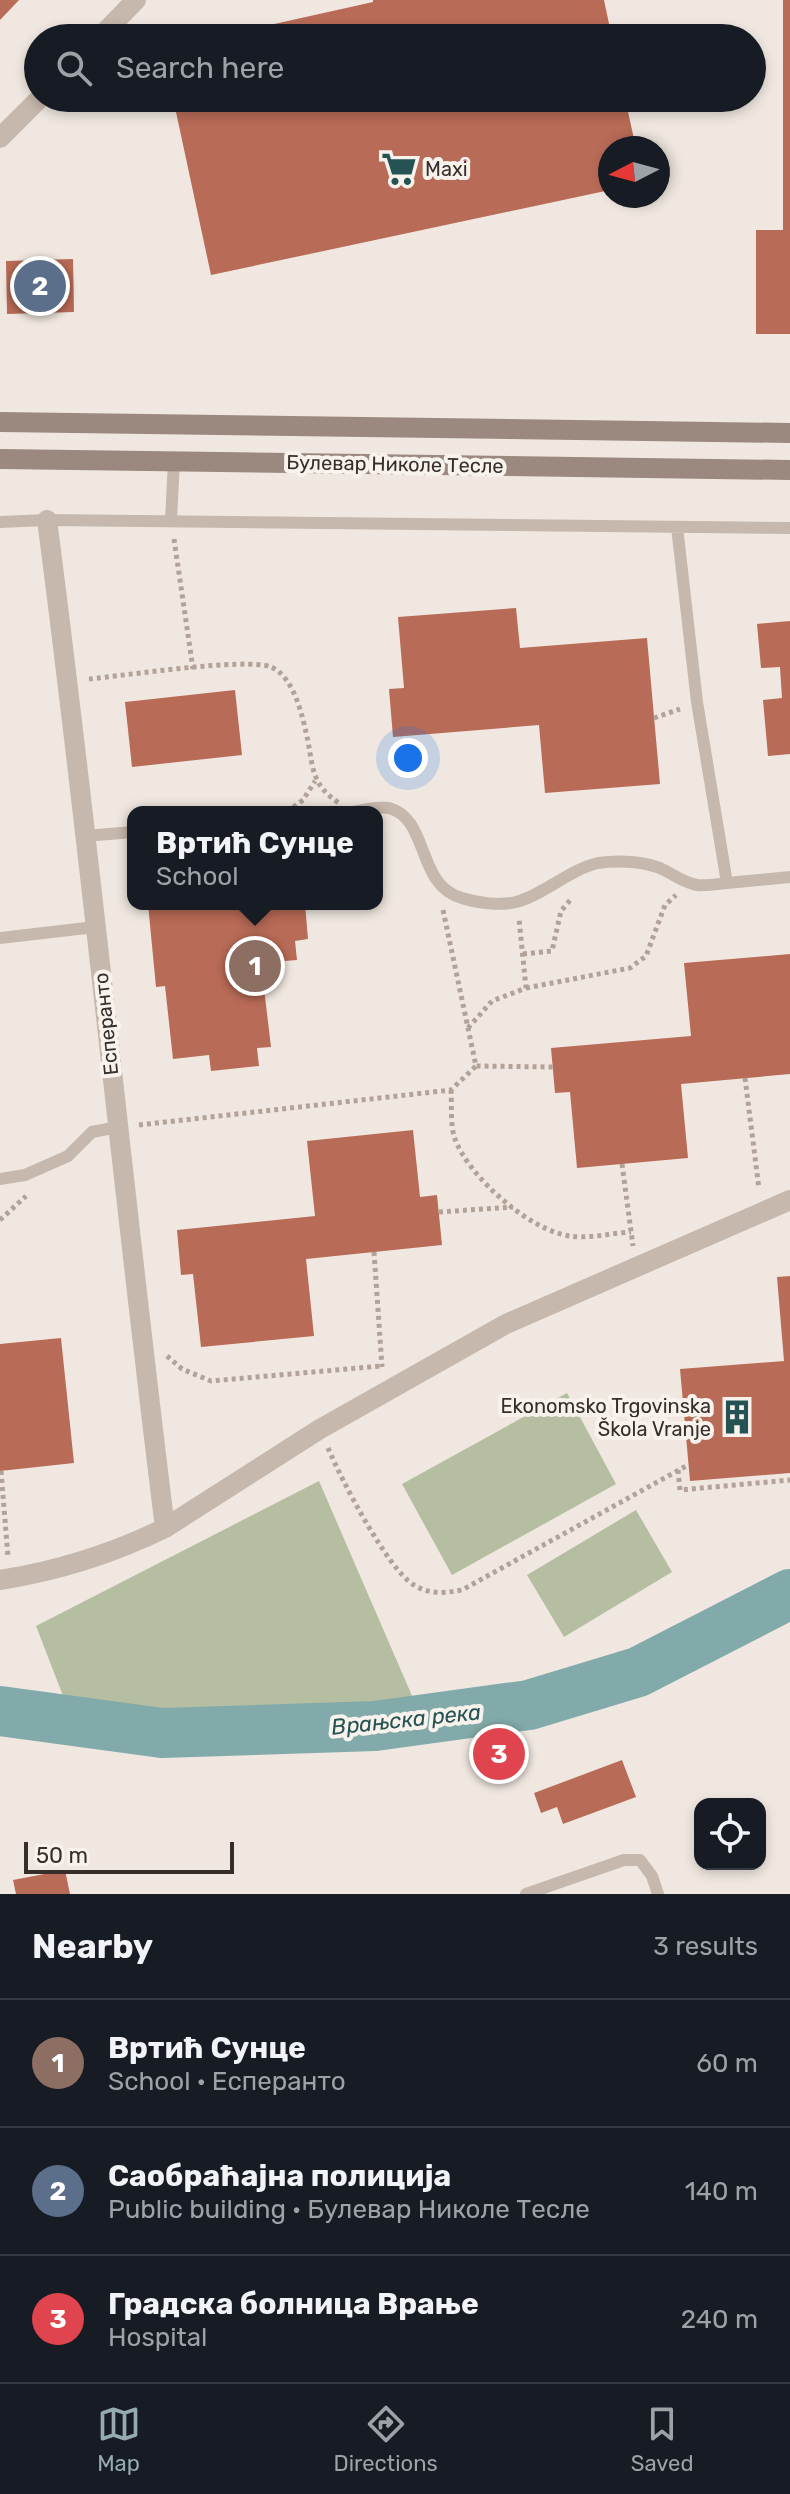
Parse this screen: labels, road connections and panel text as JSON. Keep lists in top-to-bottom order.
{
  "streets": {
    "main road": ["Булевар Николе Тесле"],
    "street": ["Есперанто"]
  },
  "water": ["Врањска река"],
  "places": {
    "supermarket": ["Maxi"],
    "building": ["Ekonomsko Trgovinska Škola Vranje"]
  },
  "scale_bar": "50 m",
  "north": "left",
  "page": {
    "search": "Search here",
    "pins": ["2", "1", "3"],
    "popup": ["Вртић Сунце", "School"],
    "scale": "50 m",
    "heading": ["Nearby", "3 results"],
    "list": [
      {
        "mark": "1",
        "name": "Вртић Сунце",
        "note": "School · Есперанто",
        "value": "60 m"
      },
      {
        "mark": "2",
        "name": "Саобраћајна полиција",
        "note": "Public building · Булевар Николе Тесле",
        "value": "140 m"
      },
      {
        "mark": "3",
        "name": "Градска болница Врање",
        "note": "Hospital",
        "value": "240 m"
      }
    ],
    "nav": ["Map", "Directions", "Saved"]
  }
}
